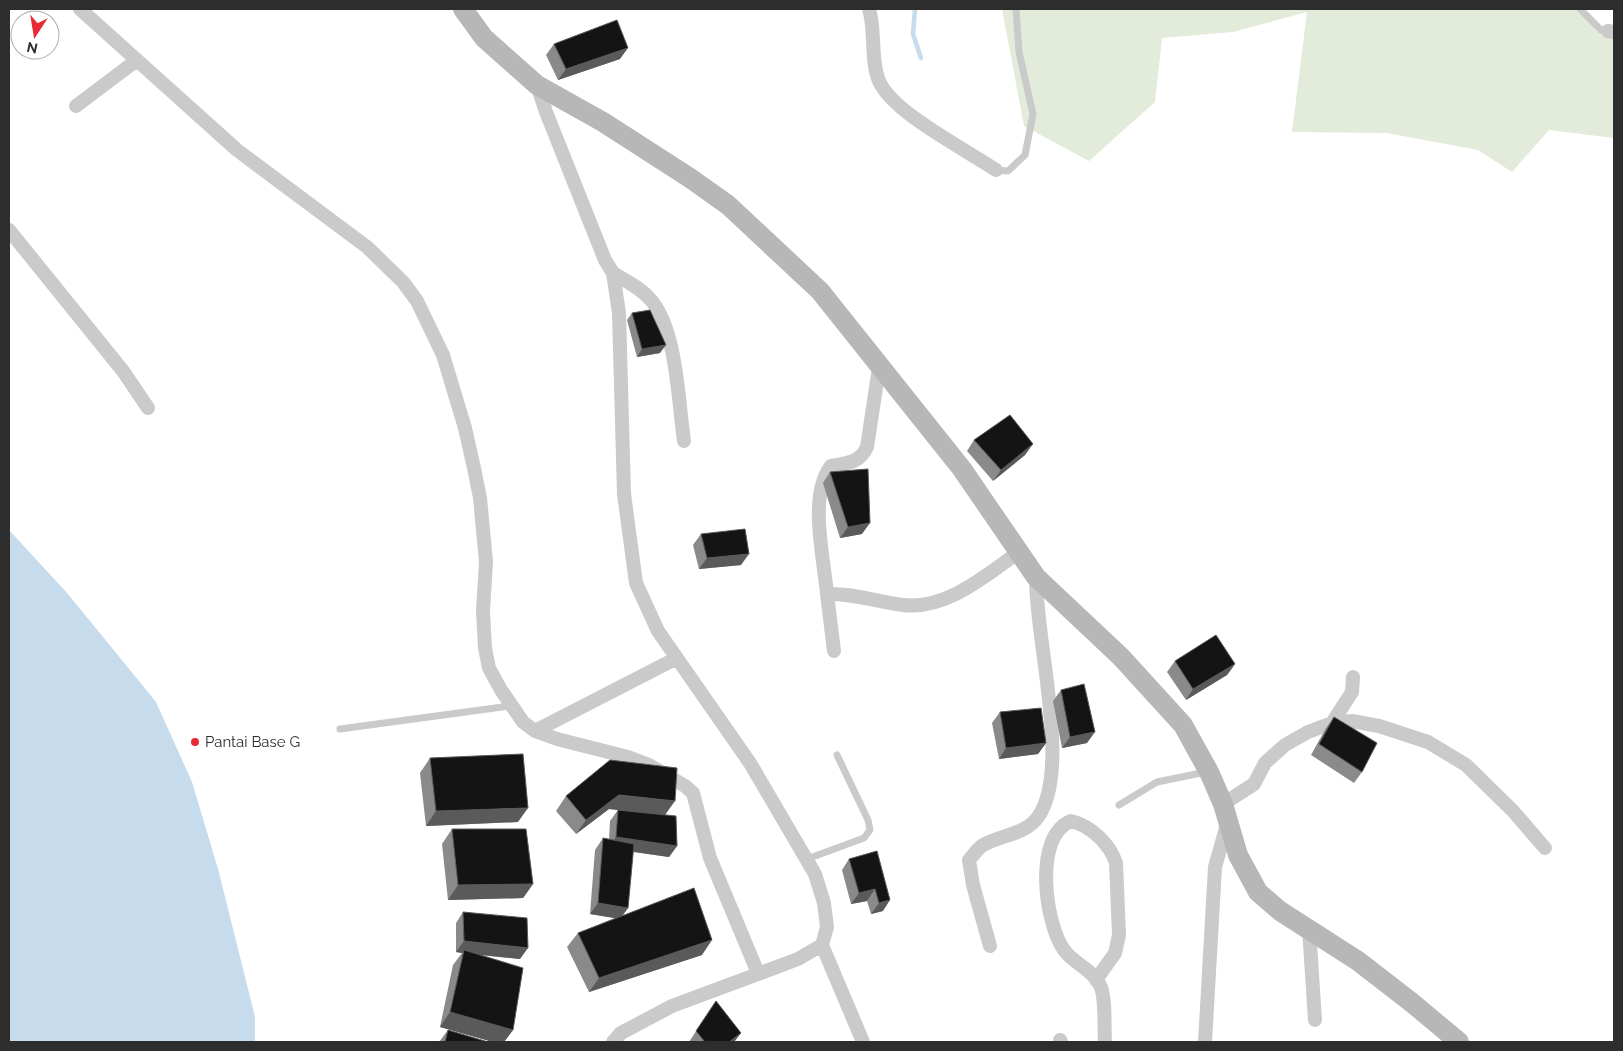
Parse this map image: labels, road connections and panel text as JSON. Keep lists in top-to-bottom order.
{
  "places": ["Pantai Base G"],
  "north": "bottom"
}
